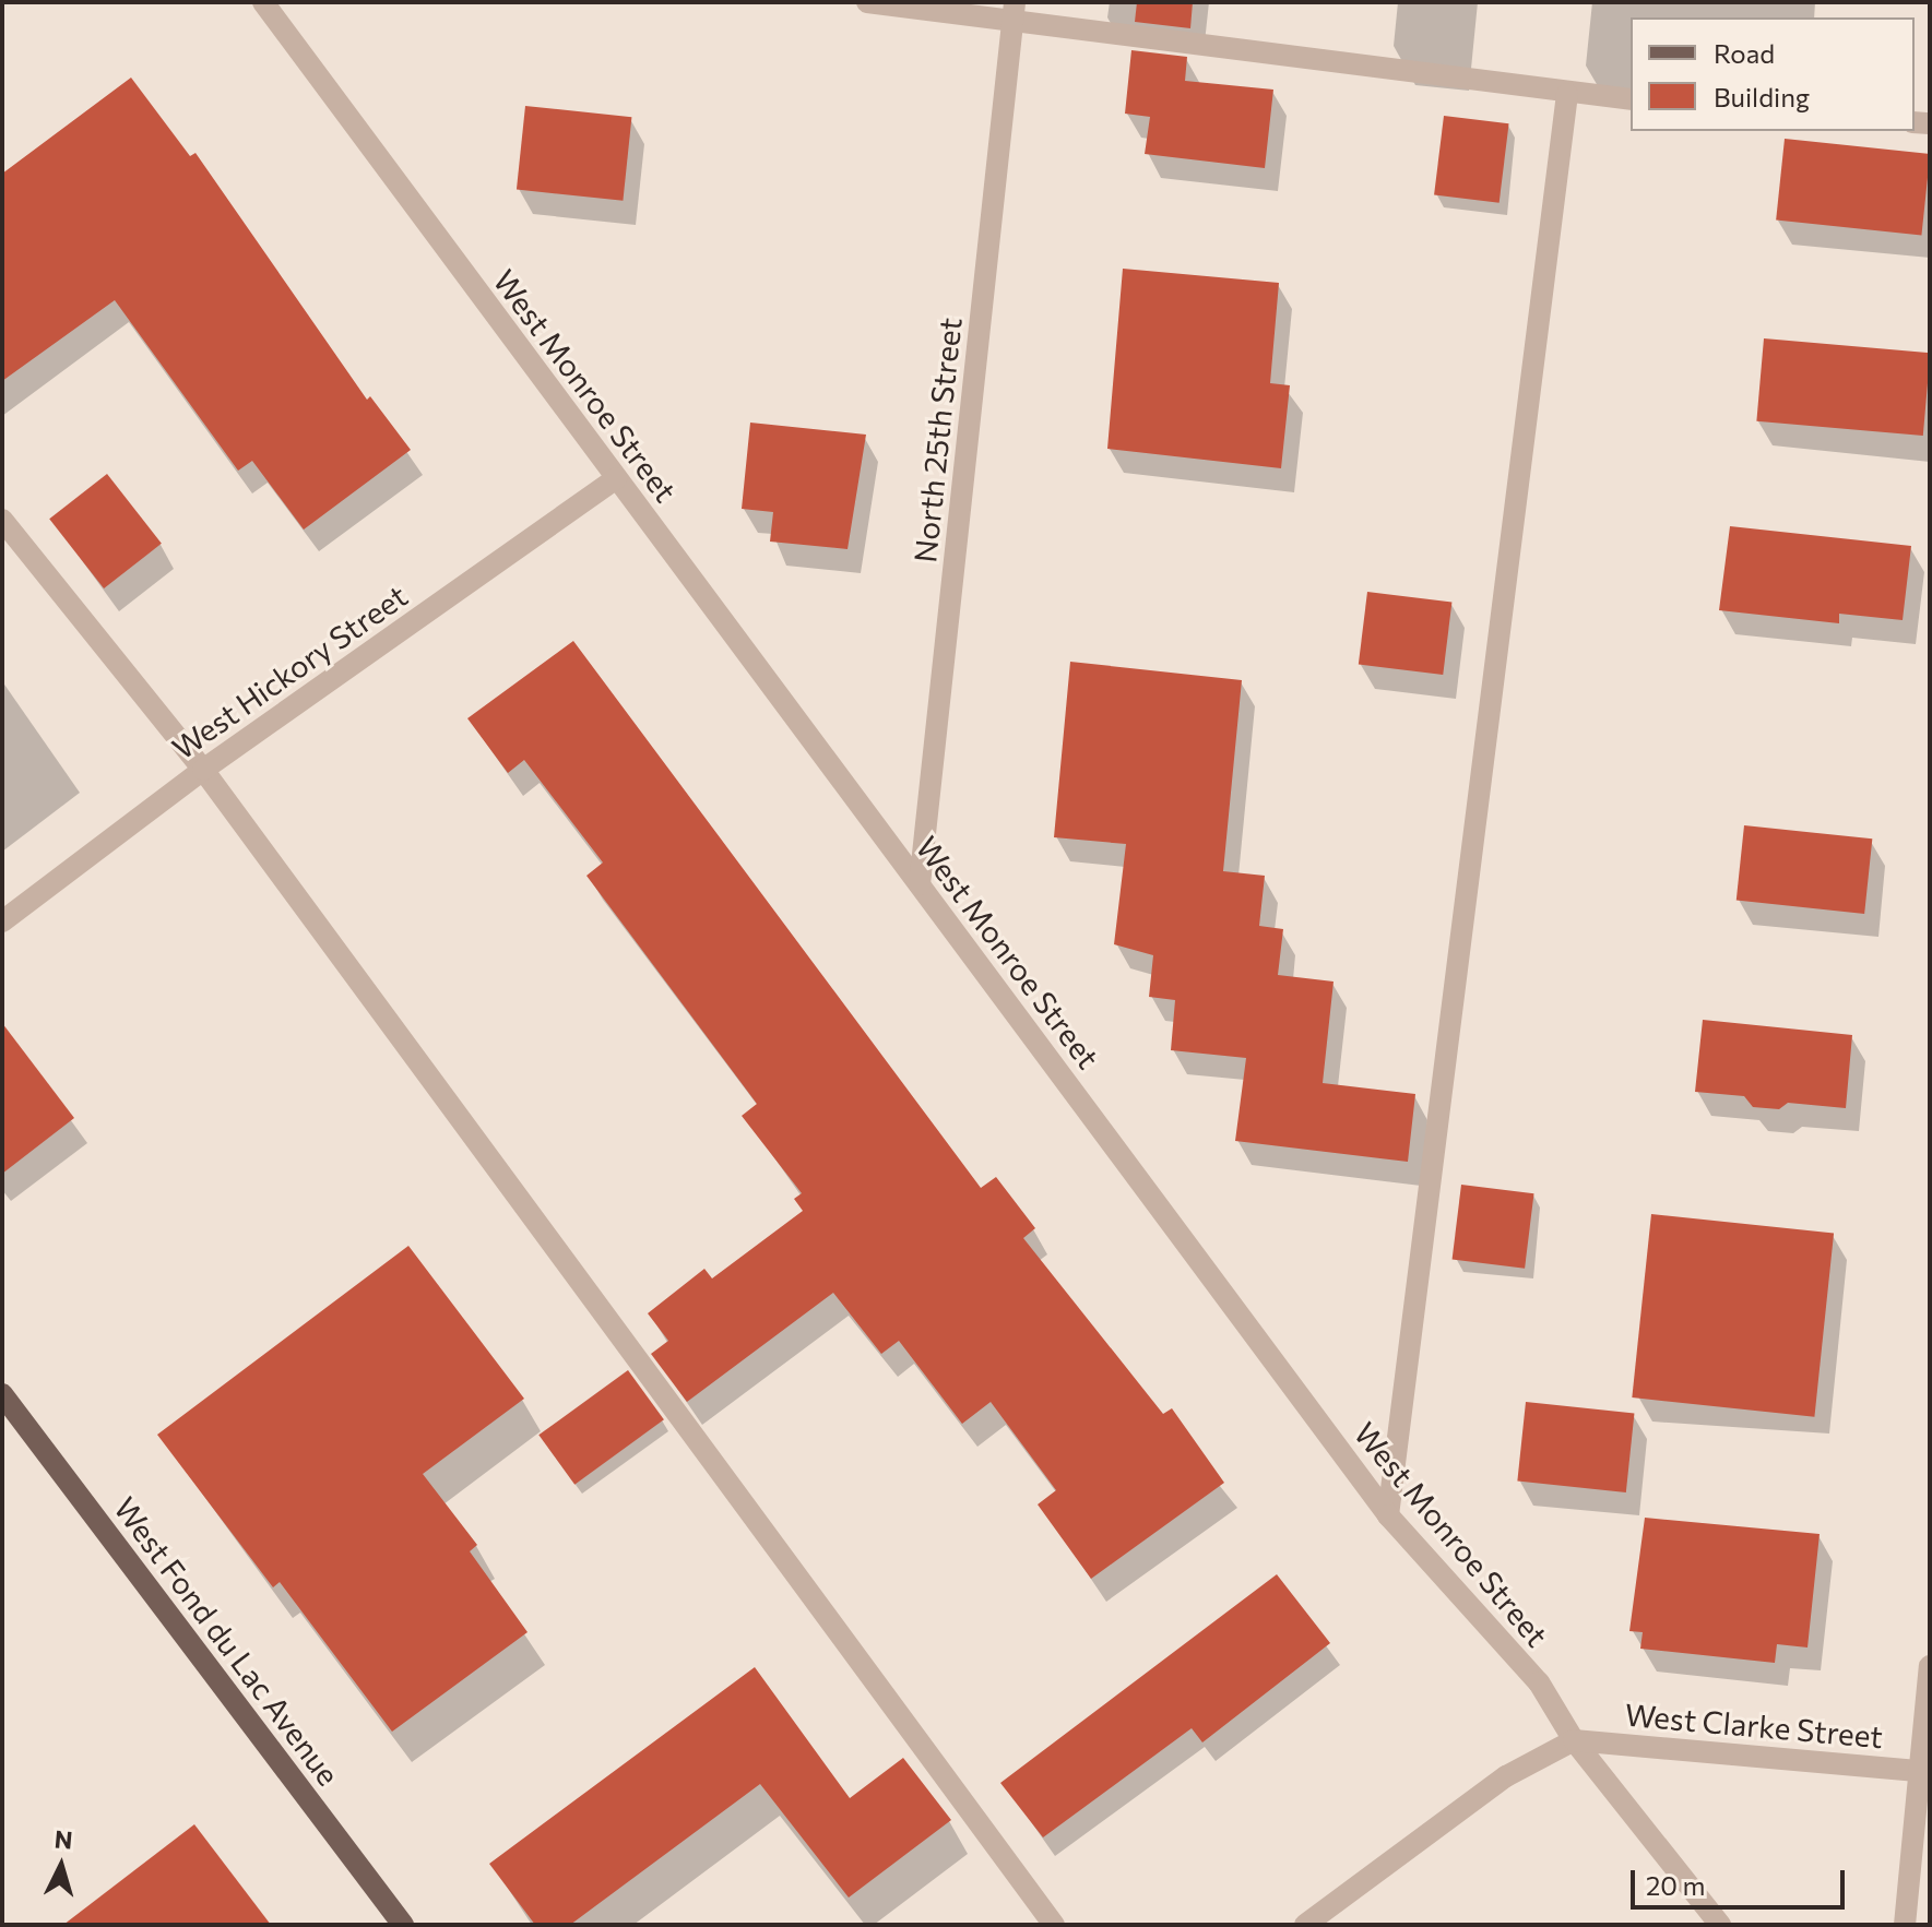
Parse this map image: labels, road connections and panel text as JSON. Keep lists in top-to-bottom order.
{
  "streets": {
    "main road": ["West Fond du Lac Avenue"],
    "street": [
      "West Monroe Street",
      "North 25th Street",
      "West Hickory Street",
      "West Clarke Street"
    ]
  },
  "crossings": [
    ["West Monroe Street", "North 25th Street"],
    ["West Monroe Street", "West Hickory Street"],
    ["West Monroe Street", "West Clarke Street"]
  ],
  "legend": ["Road", "Building"],
  "scale_bar": "20 m",
  "north": "top"
}
